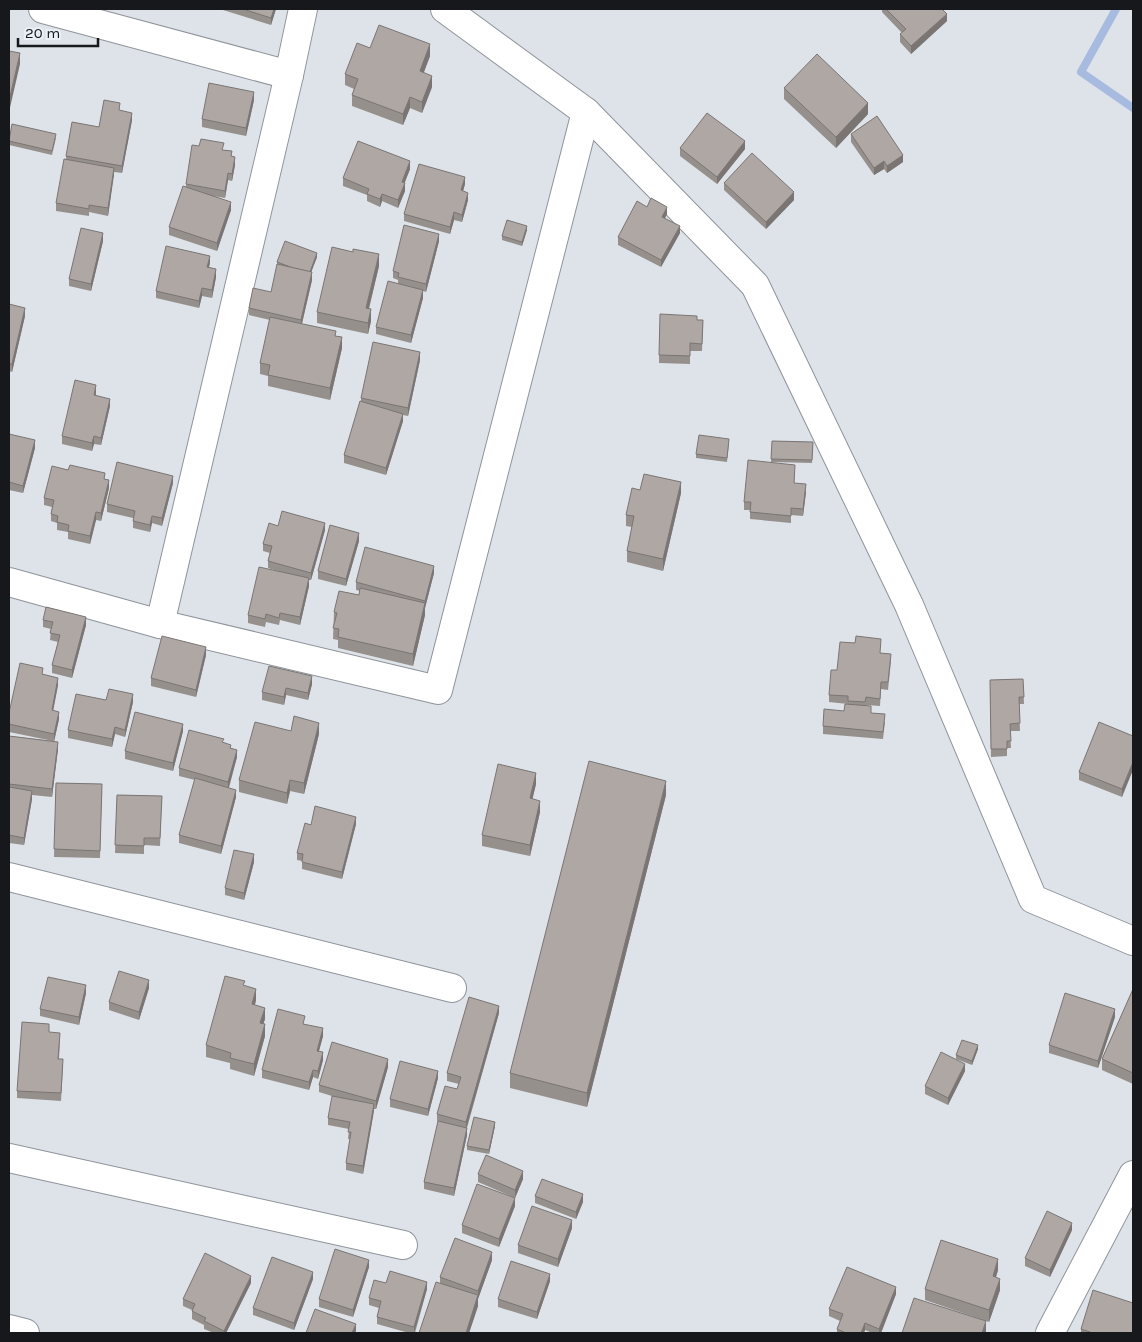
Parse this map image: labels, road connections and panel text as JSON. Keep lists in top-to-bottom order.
{
  "scale_bar": "20 m"
}
